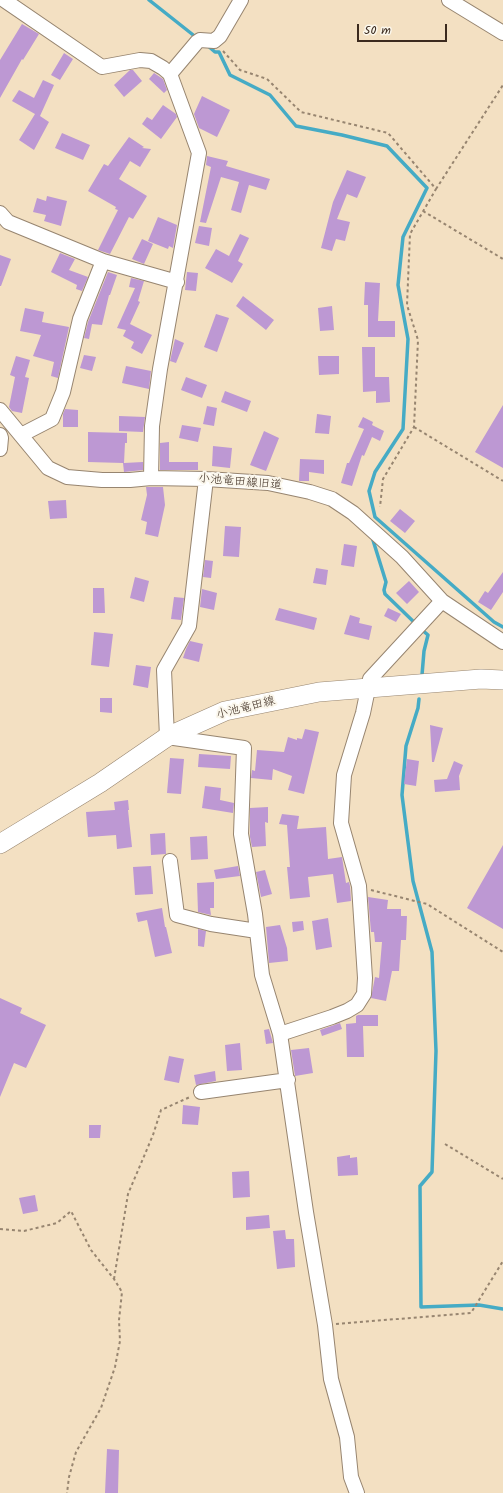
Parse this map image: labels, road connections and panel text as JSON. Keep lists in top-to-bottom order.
{
  "streets": {
    "main road": ["小池竜田線"],
    "street": ["小池竜田線旧道"]
  },
  "scale_bar": "50 m"
}
